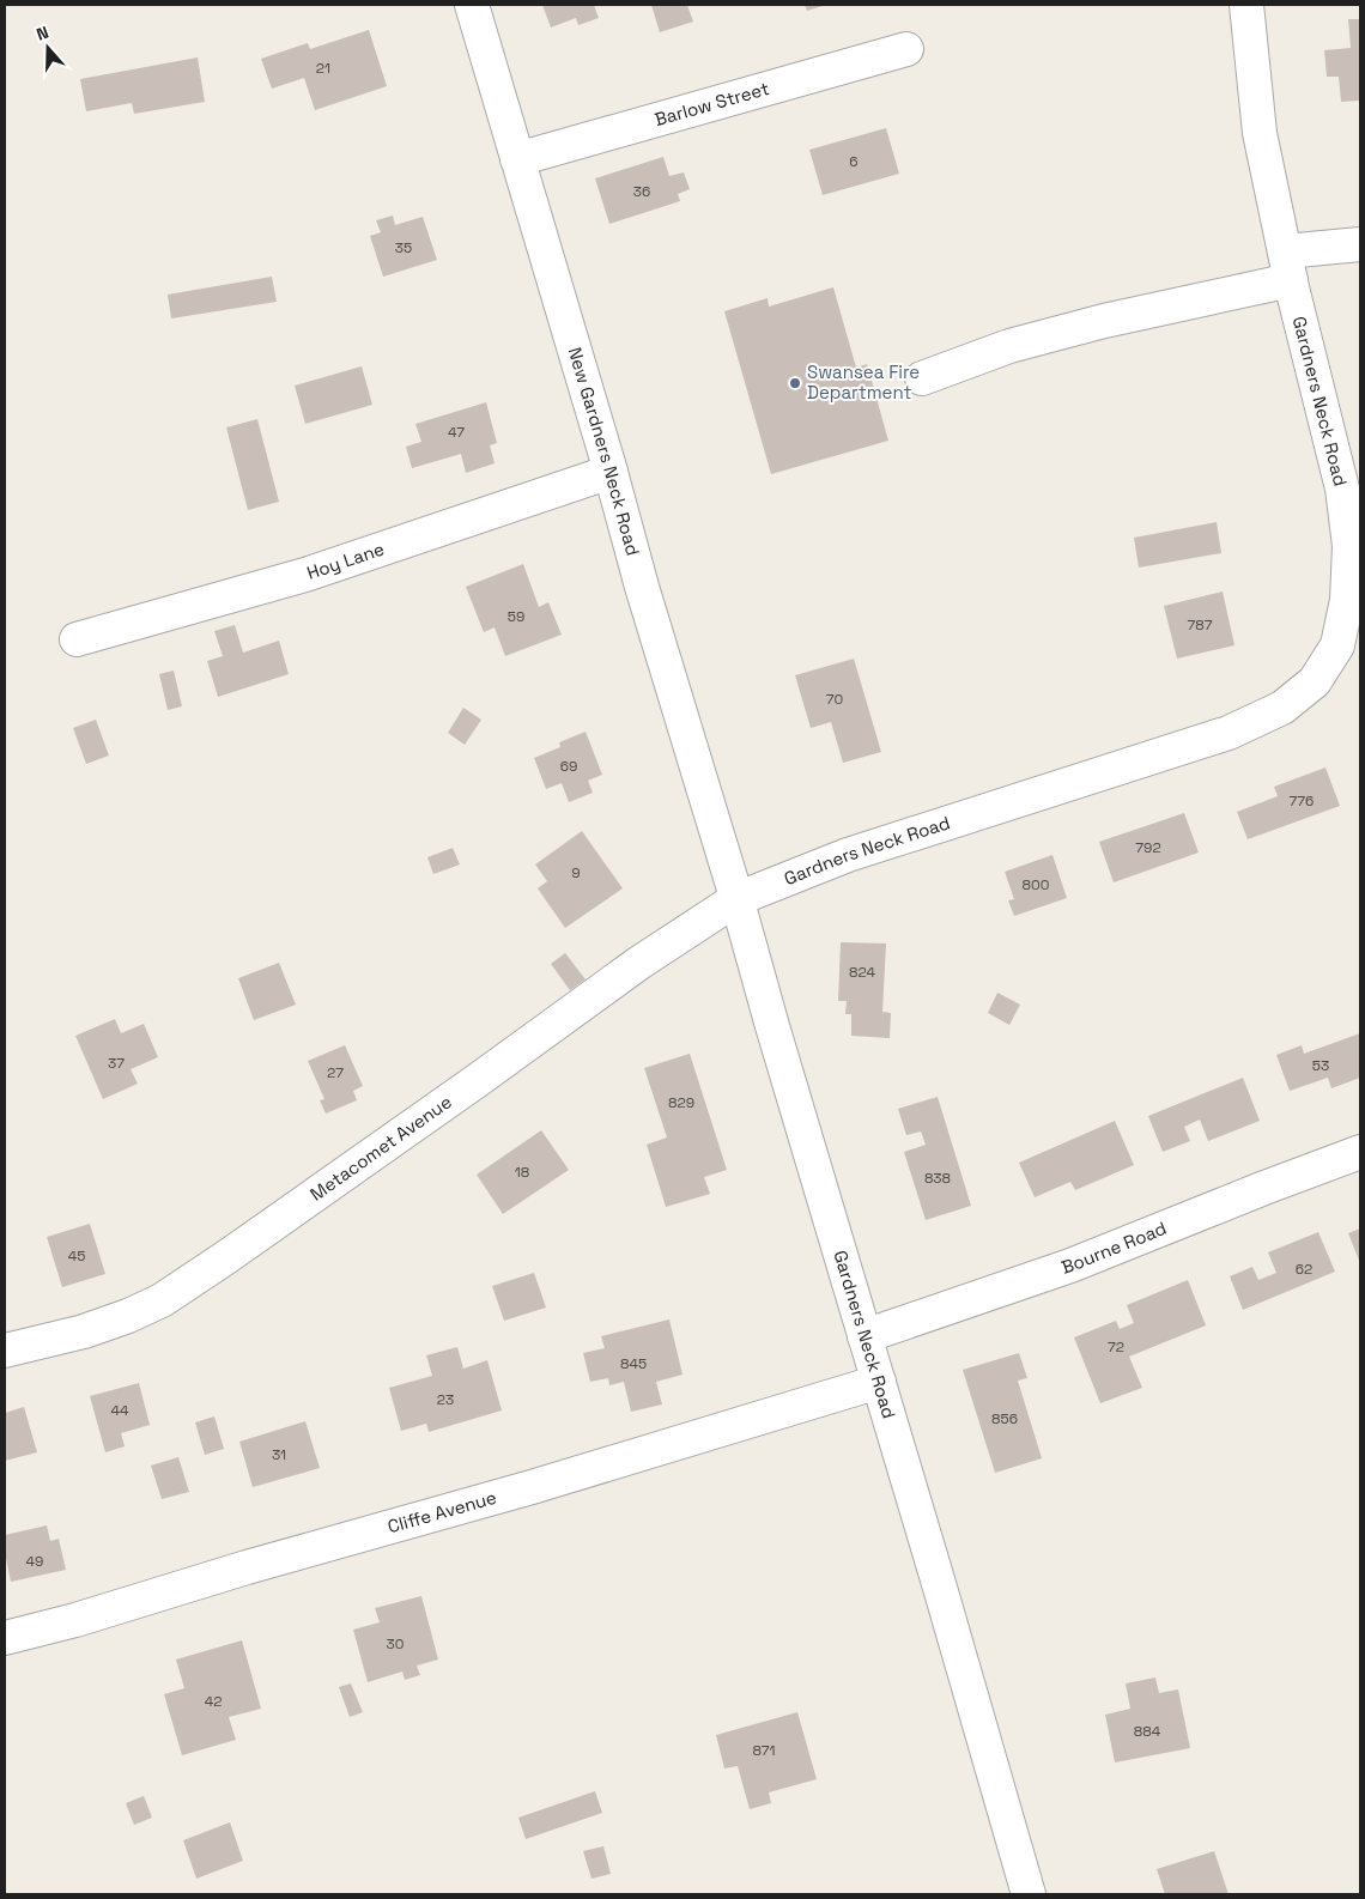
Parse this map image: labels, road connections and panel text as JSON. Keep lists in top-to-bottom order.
{
  "streets": {
    "street": [
      "Barlow Street",
      "Gardners Neck Road",
      "New Gardners Neck Road",
      "Hoy Lane",
      "Metacomet Avenue",
      "Bourne Road",
      "Cliffe Avenue"
    ]
  },
  "crossings": [
    ["Barlow Street", "New Gardners Neck Road"],
    ["Gardners Neck Road", "New Gardners Neck Road"],
    ["Gardners Neck Road", "Metacomet Avenue"],
    ["Gardners Neck Road", "Bourne Road"],
    ["Gardners Neck Road", "Cliffe Avenue"],
    ["New Gardners Neck Road", "Hoy Lane"],
    ["New Gardners Neck Road", "Metacomet Avenue"]
  ],
  "places": ["Swansea Fire Department"],
  "house_numbers": [
    "21",
    "6",
    "36",
    "35",
    "47",
    "59",
    "787",
    "70",
    "69",
    "776",
    "792",
    "9",
    "800",
    "824",
    "37",
    "53",
    "27",
    "829",
    "18",
    "838",
    "45",
    "62",
    "72",
    "845",
    "23",
    "44",
    "856",
    "31",
    "49",
    "30",
    "42",
    "884",
    "871"
  ],
  "north": "top"
}
